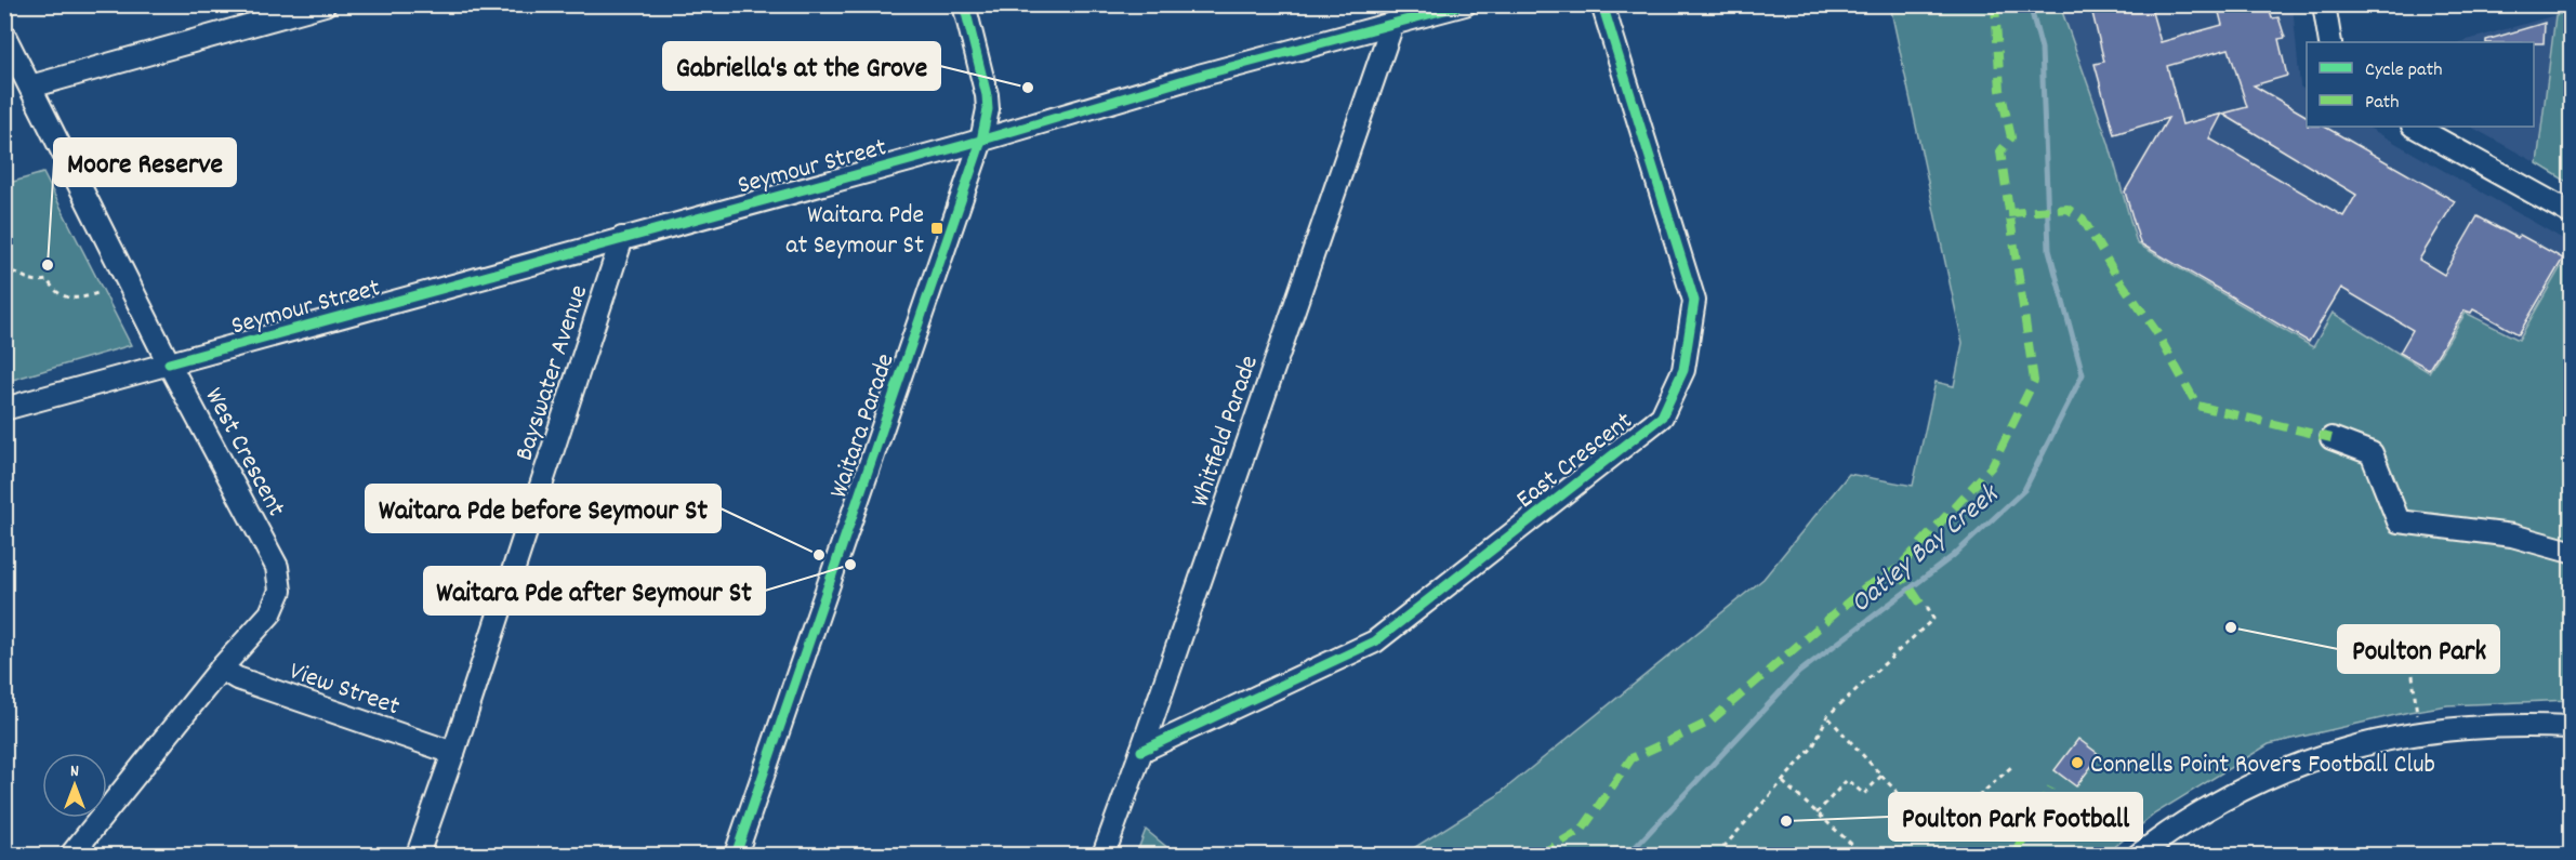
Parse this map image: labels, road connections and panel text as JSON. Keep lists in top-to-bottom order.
{
  "streets": {
    "street": [
      "Seymour Street",
      "Bayswater Avenue",
      "Waitara Parade",
      "Whitfield Parade",
      "West Crescent",
      "East Crescent",
      "View Street"
    ]
  },
  "crossings": [
    ["Seymour Street", "Bayswater Avenue"],
    ["Seymour Street", "Waitara Parade"],
    ["Seymour Street", "Whitfield Parade"],
    ["Seymour Street", "West Crescent"],
    ["Bayswater Avenue", "View Street"],
    ["Whitfield Parade", "East Crescent"],
    ["West Crescent", "View Street"]
  ],
  "water": ["Oatley Bay Creek"],
  "places": {
    "other": [
      "Gabriella's at the Grove",
      "Moore Reserve",
      "Waitara Pde before Seymour St",
      "Waitara Pde after Seymour St",
      "Poulton Park",
      "Connells Point Rovers Football Club",
      "Poulton Park Football"
    ],
    "transit": ["Waitara Pde at Seymour St"]
  },
  "legend": ["Cycle path", "Path"],
  "north": "top"
}
